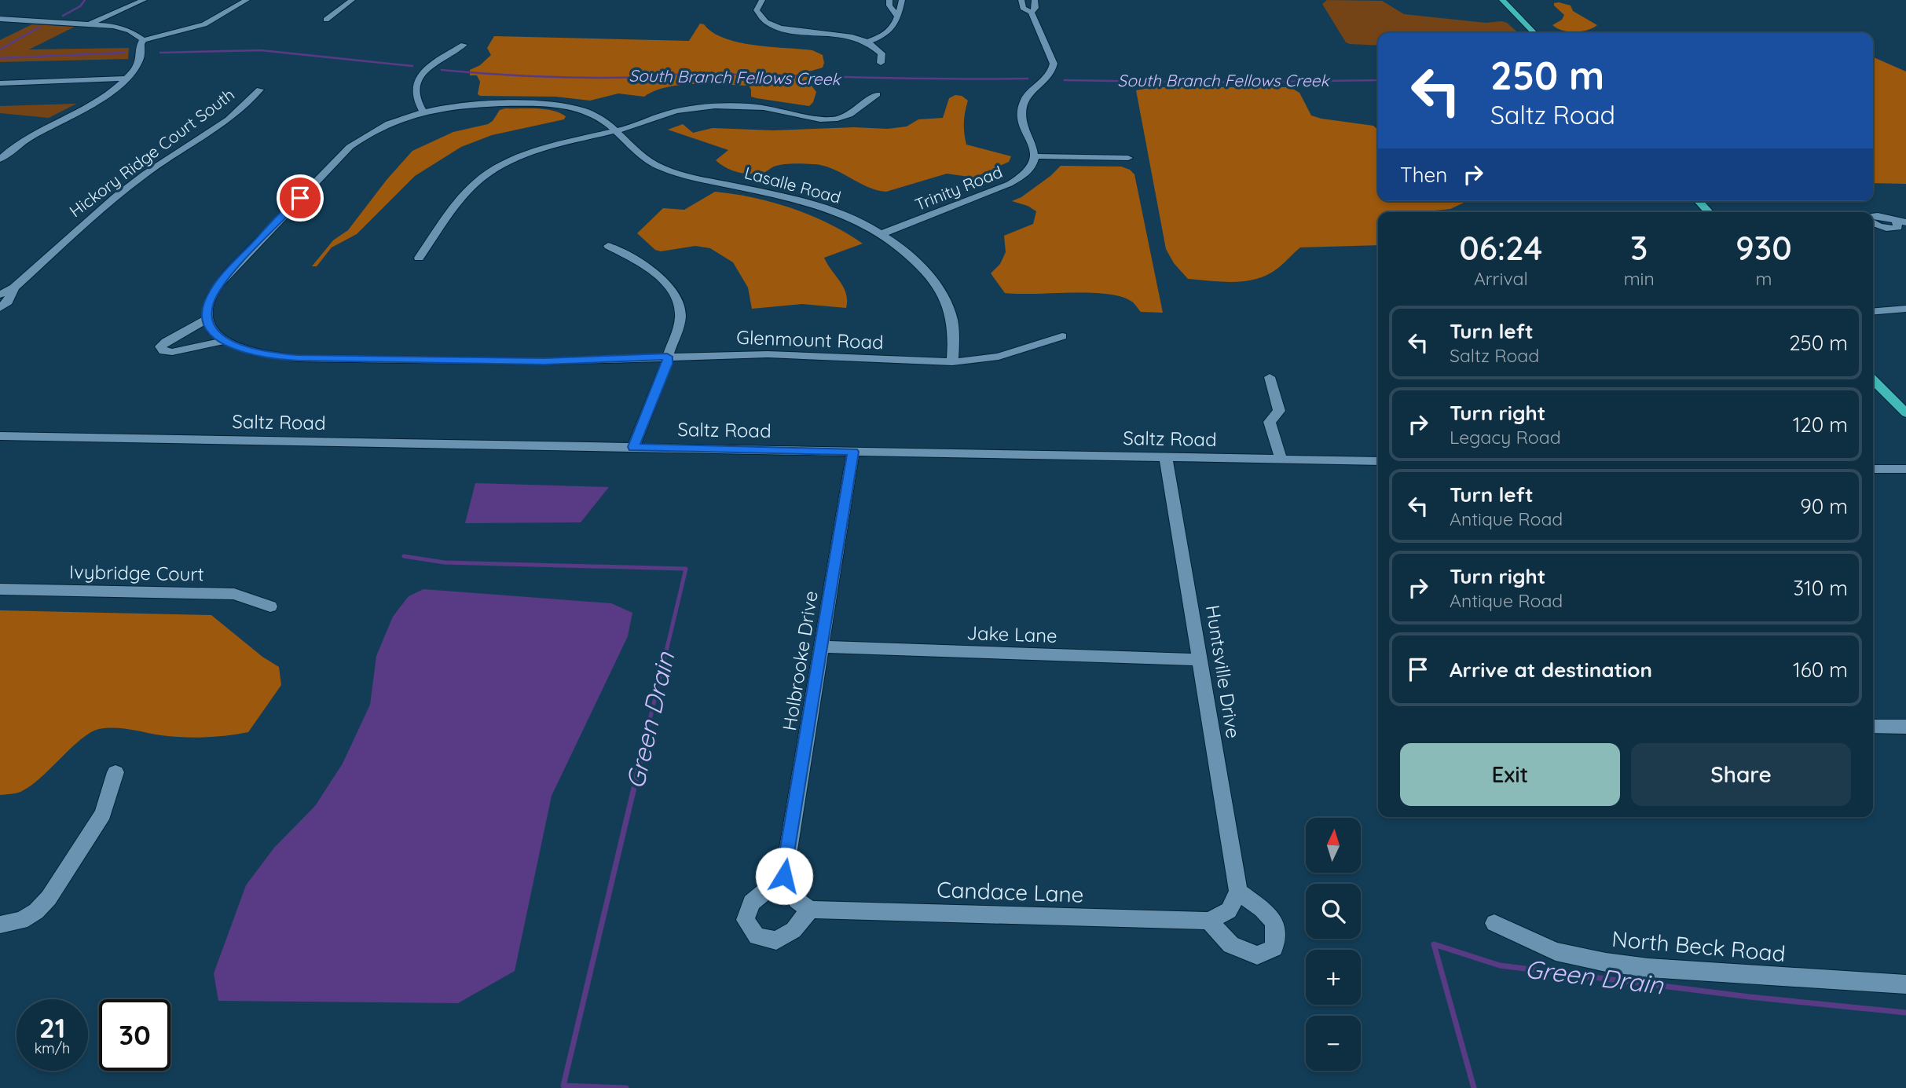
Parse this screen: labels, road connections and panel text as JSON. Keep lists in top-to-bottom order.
{
  "streets": {
    "street": [
      "Hickory Ridge Court South",
      "Lasalle Road",
      "Trinity Road",
      "Glenmount Road",
      "Saltz Road",
      "Ivybridge Court",
      "Jake Lane",
      "Holbrooke Drive",
      "Huntsville Drive",
      "Candace Lane",
      "North Beck Road"
    ]
  },
  "crossings": [
    ["Lasalle Road", "Trinity Road"],
    ["Lasalle Road", "Glenmount Road"],
    ["Saltz Road", "Holbrooke Drive"],
    ["Saltz Road", "Huntsville Drive"],
    ["Jake Lane", "Holbrooke Drive"],
    ["Jake Lane", "Huntsville Drive"]
  ],
  "water": ["South Branch Fellows Creek", "Green Drain"],
  "north": "top",
  "page": {
    "turn": ["250 m", "Saltz Road"],
    "then": "Then",
    "eta": [
      "06:24",
      "Arrival",
      "3",
      "min",
      "930",
      "m"
    ],
    "list": [
      {
        "name": "Turn left",
        "note": "Saltz Road",
        "value": "250 m"
      },
      {
        "name": "Turn right",
        "note": "Legacy Road",
        "value": "120 m"
      },
      {
        "name": "Turn left",
        "note": "Antique Road",
        "value": "90 m"
      },
      {
        "name": "Turn right",
        "note": "Antique Road",
        "value": "310 m"
      },
      {
        "name": "Arrive at destination",
        "value": "160 m"
      }
    ],
    "buttons": ["Exit", "Share"],
    "map_buttons": ["+", "−"],
    "speed": "21 km/h",
    "limit": "30"
  }
}
